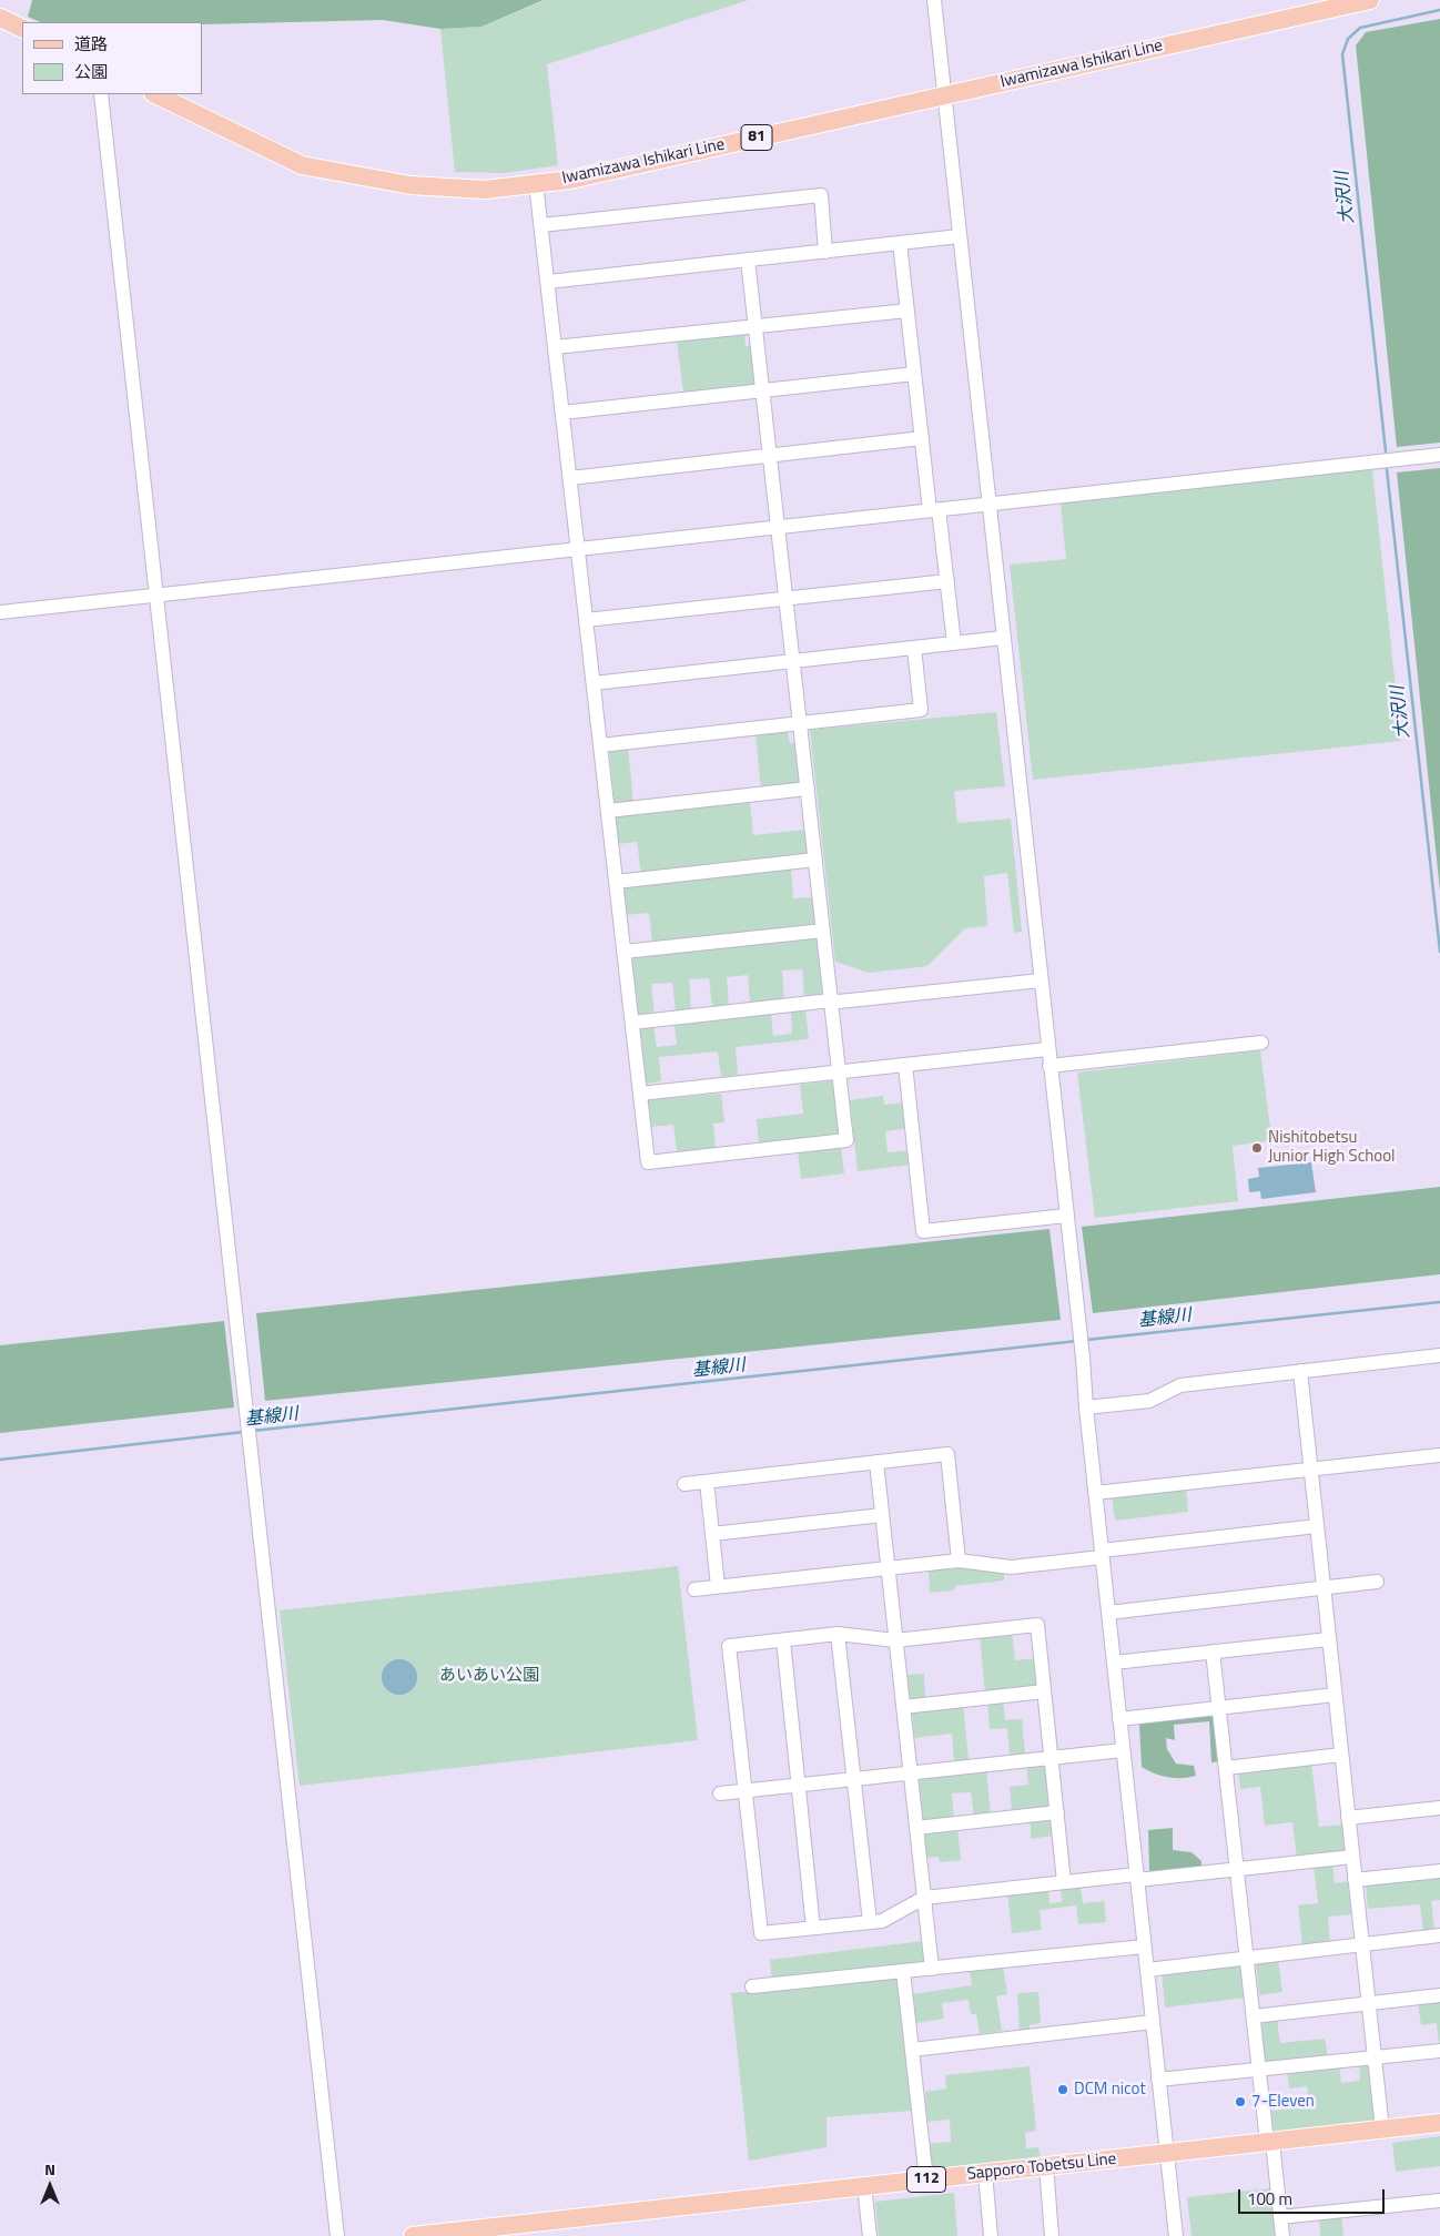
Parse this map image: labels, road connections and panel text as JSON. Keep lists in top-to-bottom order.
{
  "streets": {
    "main road": [
      "Iwamizawa Ishikari Line",
      "81",
      "Sapporo Tobetsu Line",
      "112"
    ]
  },
  "water": ["大沢川", "基線川"],
  "parks": ["あいあい公園"],
  "places": ["Nishitobetsu Junior High School", "DCM nicot", "7-Eleven"],
  "legend": ["道路", "公園"],
  "scale_bar": "100 m",
  "north": "top"
}
